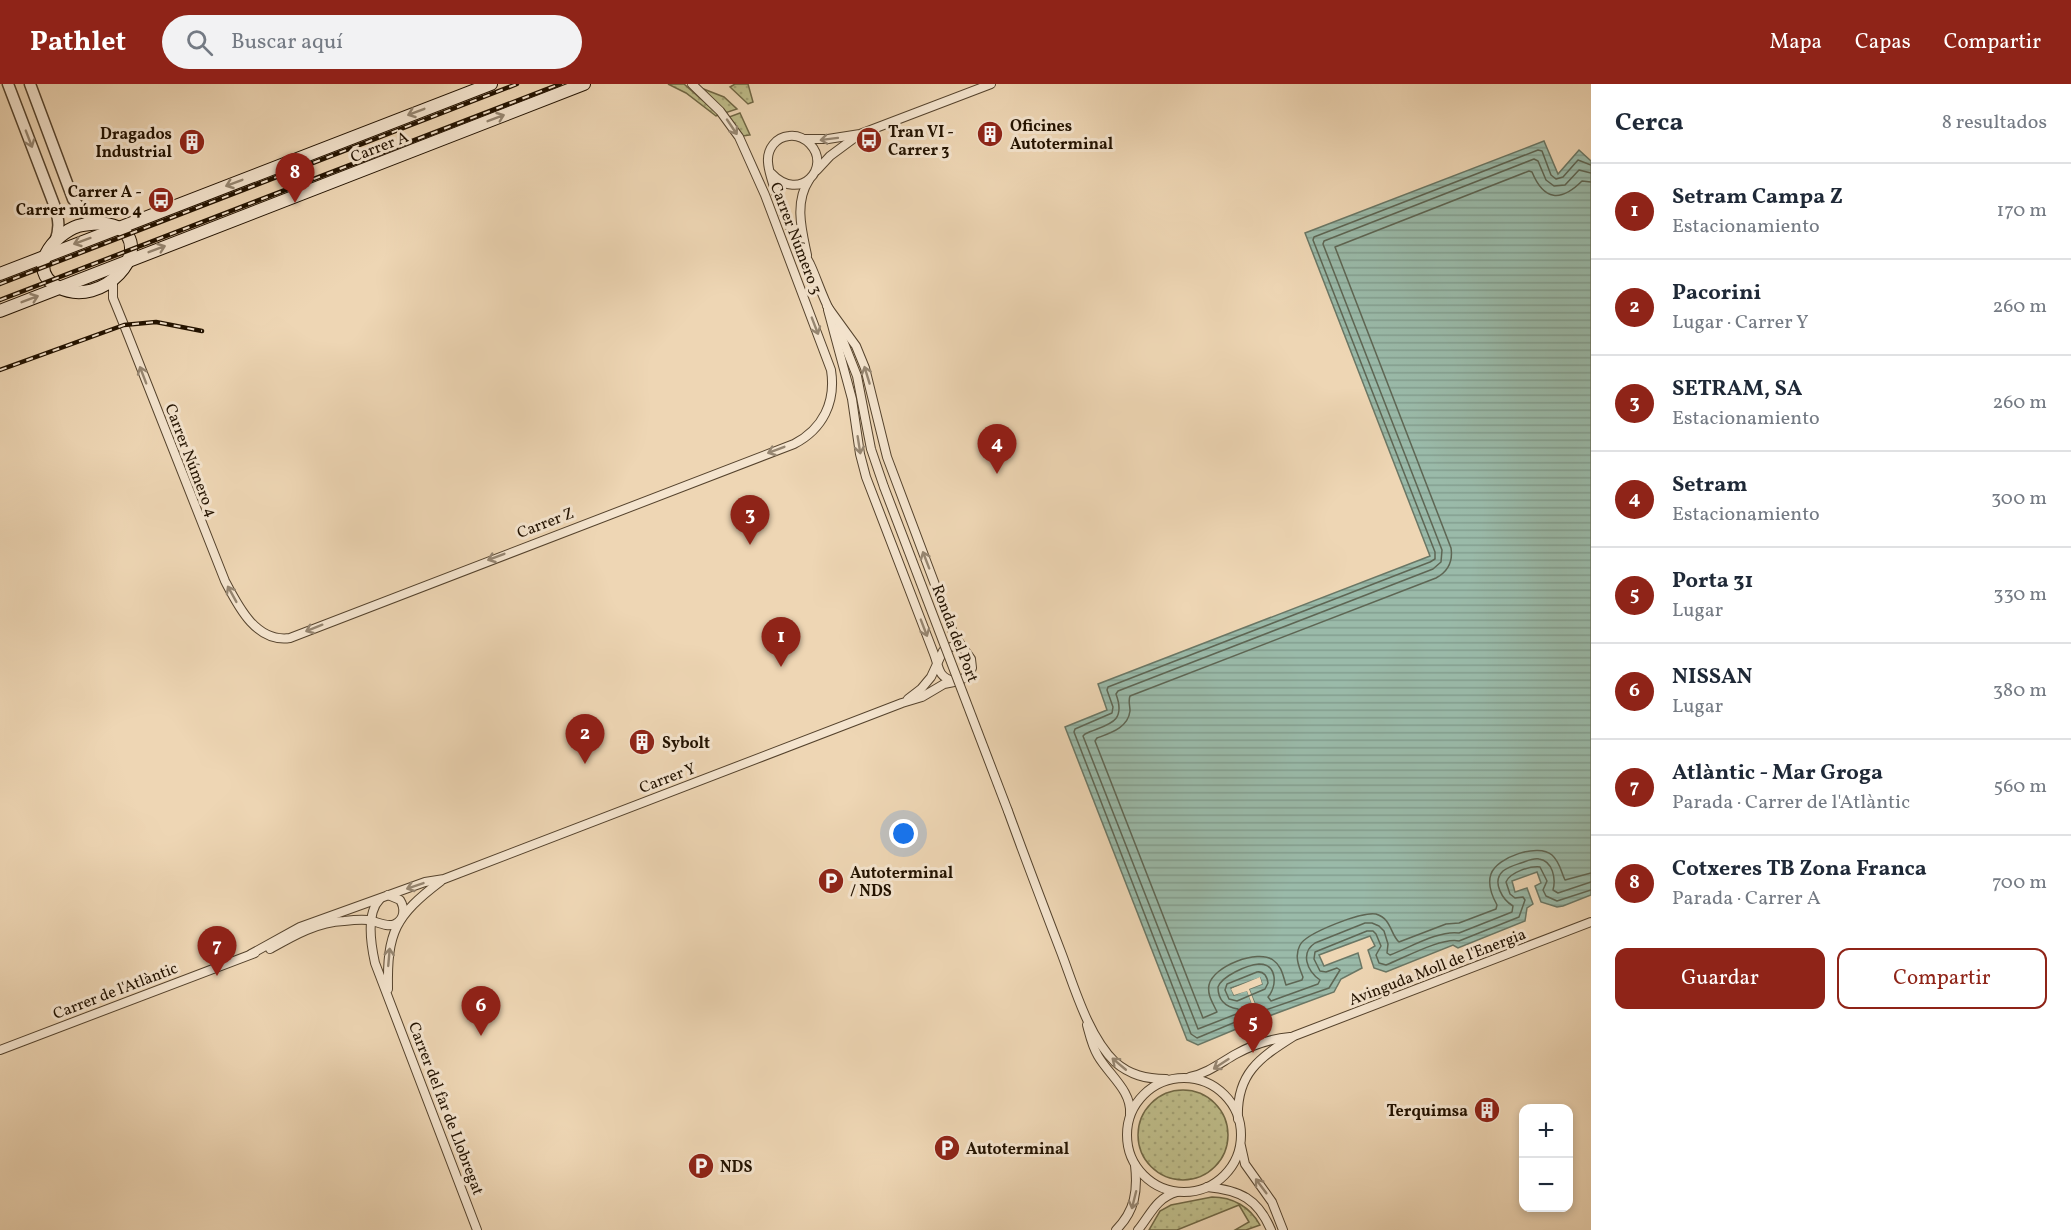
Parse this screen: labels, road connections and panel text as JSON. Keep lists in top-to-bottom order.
{
  "streets": {
    "main road": ["Carrer A"],
    "street": [
      "Carrer Número 3",
      "Carrer Número 4",
      "Carrer Z",
      "Ronda del Port",
      "Carrer Y",
      "Avinguda Moll de l'Energia",
      "Carrer de l'Atlàntic",
      "Carrer del far de Llobregat"
    ]
  },
  "crossings": [
    ["Carrer Número 3", "Carrer Z"],
    ["Carrer Número 3", "Ronda del Port"],
    ["Carrer Número 4", "Carrer Z"],
    ["Carrer de l'Atlàntic", "Carrer del far de Llobregat"]
  ],
  "one_way": ["Carrer Número 4", "Carrer Z"],
  "places": {
    "building": [
      "Oficines Autoterminal",
      "Dragados Industrial",
      "Sybolt",
      "Terquimsa"
    ],
    "bus stop": ["Tran VI - Carrer 3", "Carrer A - Carrer número 4"],
    "parking": ["Autoterminal / NDS", "Autoterminal", "NDS"]
  },
  "page": {
    "header": "Pathlet",
    "search": "Buscar aquí",
    "nav": ["Mapa", "Capas", "Compartir"],
    "heading": ["Cerca", "8 resultados"],
    "pins": [
      "8",
      "4",
      "3",
      "1",
      "2",
      "7",
      "6",
      "5"
    ],
    "list": [
      {
        "mark": "1",
        "name": "Setram Campa Z",
        "note": "Estacionamiento",
        "value": "170 m"
      },
      {
        "mark": "2",
        "name": "Pacorini",
        "note": "Lugar · Carrer Y",
        "value": "260 m"
      },
      {
        "mark": "3",
        "name": "SETRAM, SA",
        "note": "Estacionamiento",
        "value": "260 m"
      },
      {
        "mark": "4",
        "name": "Setram",
        "note": "Estacionamiento",
        "value": "300 m"
      },
      {
        "mark": "5",
        "name": "Porta 31",
        "note": "Lugar",
        "value": "330 m"
      },
      {
        "mark": "6",
        "name": "NISSAN",
        "note": "Lugar",
        "value": "380 m"
      },
      {
        "mark": "7",
        "name": "Atlàntic - Mar Groga",
        "note": "Parada · Carrer de l'Atlàntic",
        "value": "560 m"
      },
      {
        "mark": "8",
        "name": "Cotxeres TB Zona Franca",
        "note": "Parada · Carrer A",
        "value": "700 m"
      }
    ],
    "buttons": ["Guardar", "Compartir"],
    "map_buttons": ["+", "−"]
  }
}
